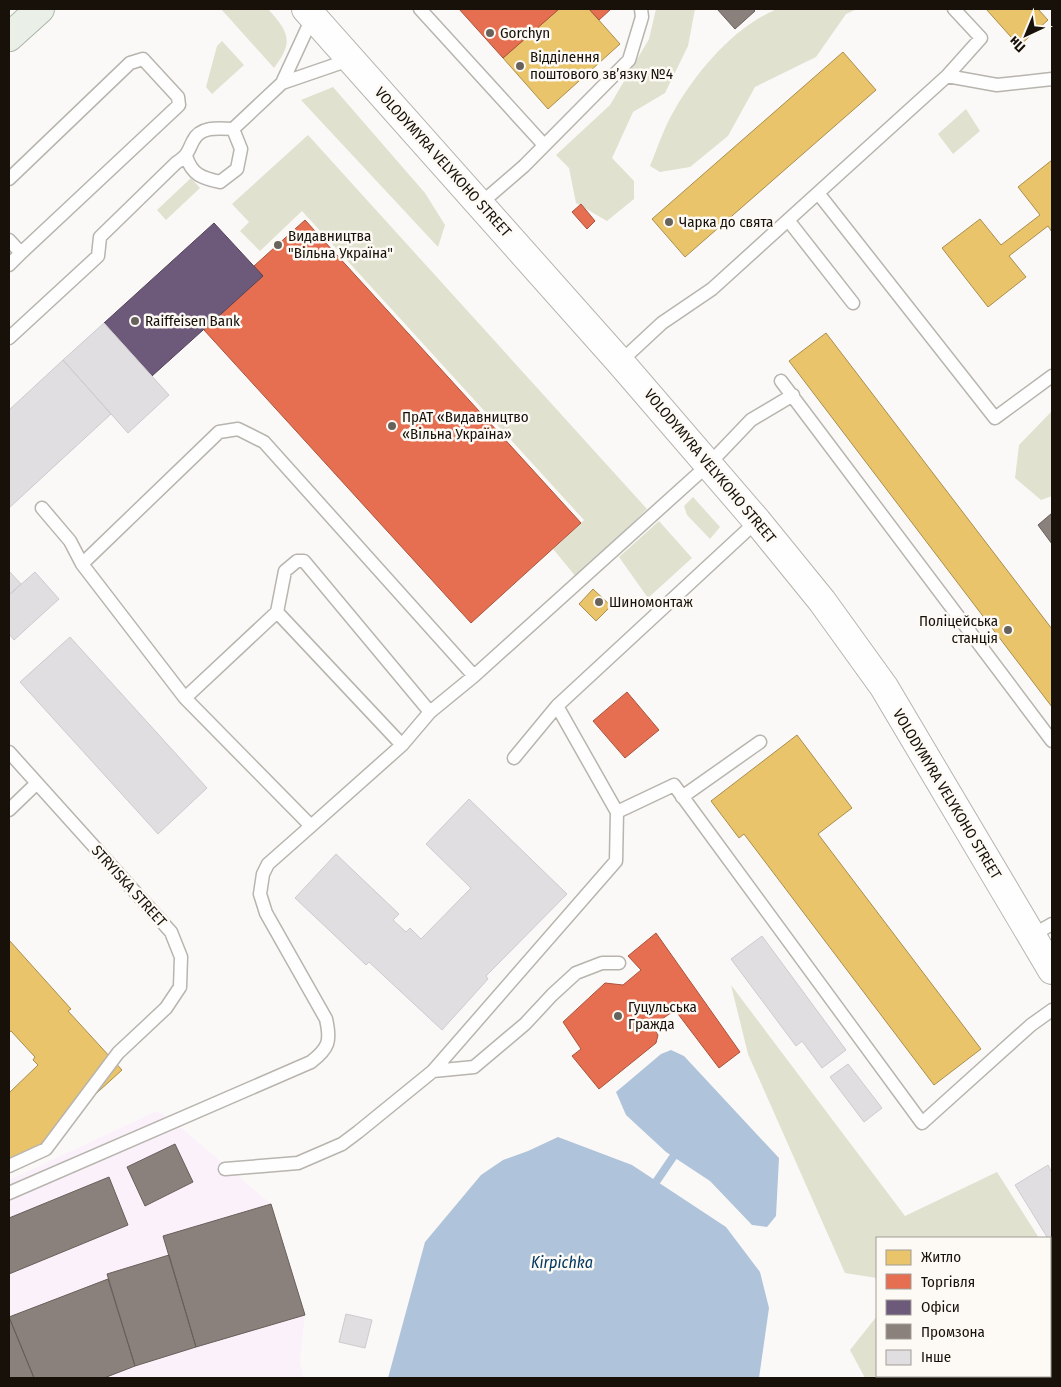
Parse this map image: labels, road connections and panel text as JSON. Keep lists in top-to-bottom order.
{
  "streets": {
    "main road": ["VOLODYMYRA VELYKOHO STREET"],
    "lane": ["STRYISKA STREET"]
  },
  "water": ["Kirpichka"],
  "places": [
    "Gorchyn",
    "Відділення поштового зв’язку №4",
    "Чарка до свята",
    "Видавництва \"Вільна Україна\"",
    "Raiffeisen Bank",
    "ПрАТ «Видавництво «Вільна Україна»",
    "Шиномонтаж",
    "Поліцейська станція",
    "Гуцульська Гражда"
  ],
  "legend": [
    "Житло",
    "Торгівля",
    "Офіси",
    "Промзона",
    "Інше"
  ],
  "north": "bottom left"
}
